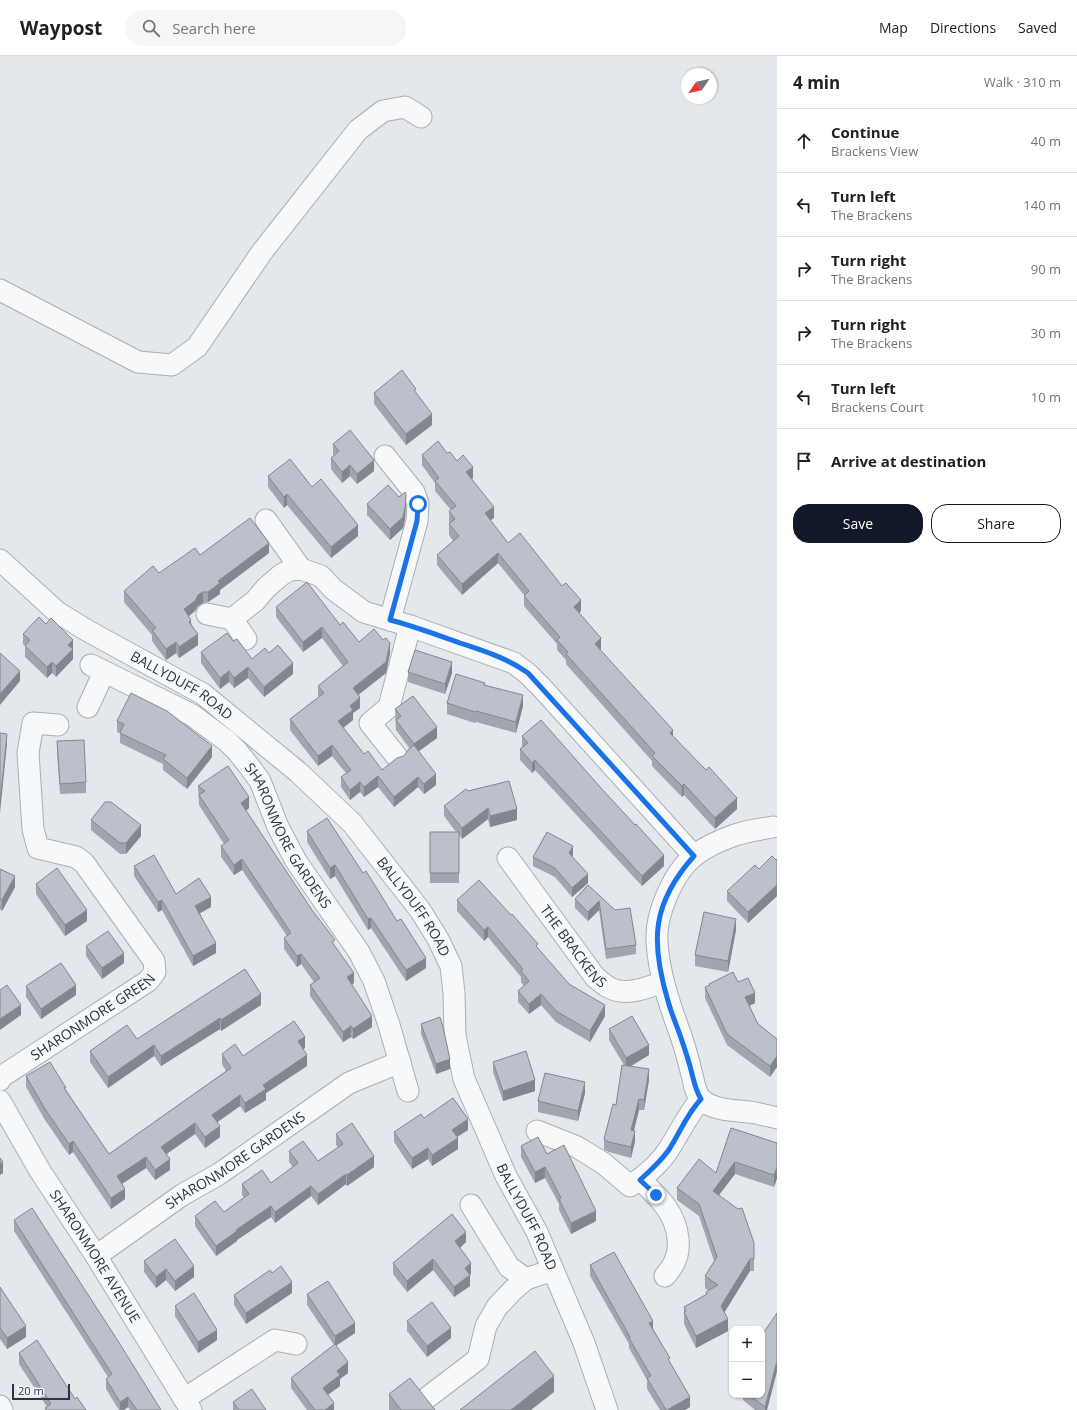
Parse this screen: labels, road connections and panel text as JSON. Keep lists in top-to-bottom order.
{
  "streets": {
    "street": [
      "BALLYDUFF ROAD",
      "SHARONMORE GARDENS",
      "THE BRACKENS",
      "SHARONMORE GREEN",
      "SHARONMORE AVENUE"
    ]
  },
  "crossings": [
    ["SHARONMORE GARDENS", "SHARONMORE AVENUE"]
  ],
  "scale_bar": "20 m",
  "north": "bottom left",
  "page": {
    "header": "Waypost",
    "search": "Search here",
    "nav": ["Map", "Directions", "Saved"],
    "heading": ["4 min", "Walk · 310 m"],
    "list": [
      ["Continue", "Brackens View", "40 m"],
      ["Turn left", "The Brackens", "140 m"],
      ["Turn right", "The Brackens", "90 m"],
      ["Turn right", "The Brackens", "30 m"],
      ["Turn left", "Brackens Court", "10 m"],
      "Arrive at destination"
    ],
    "buttons": ["Save", "Share"],
    "map_buttons": ["+", "−"],
    "scale": "20 m"
  }
}
